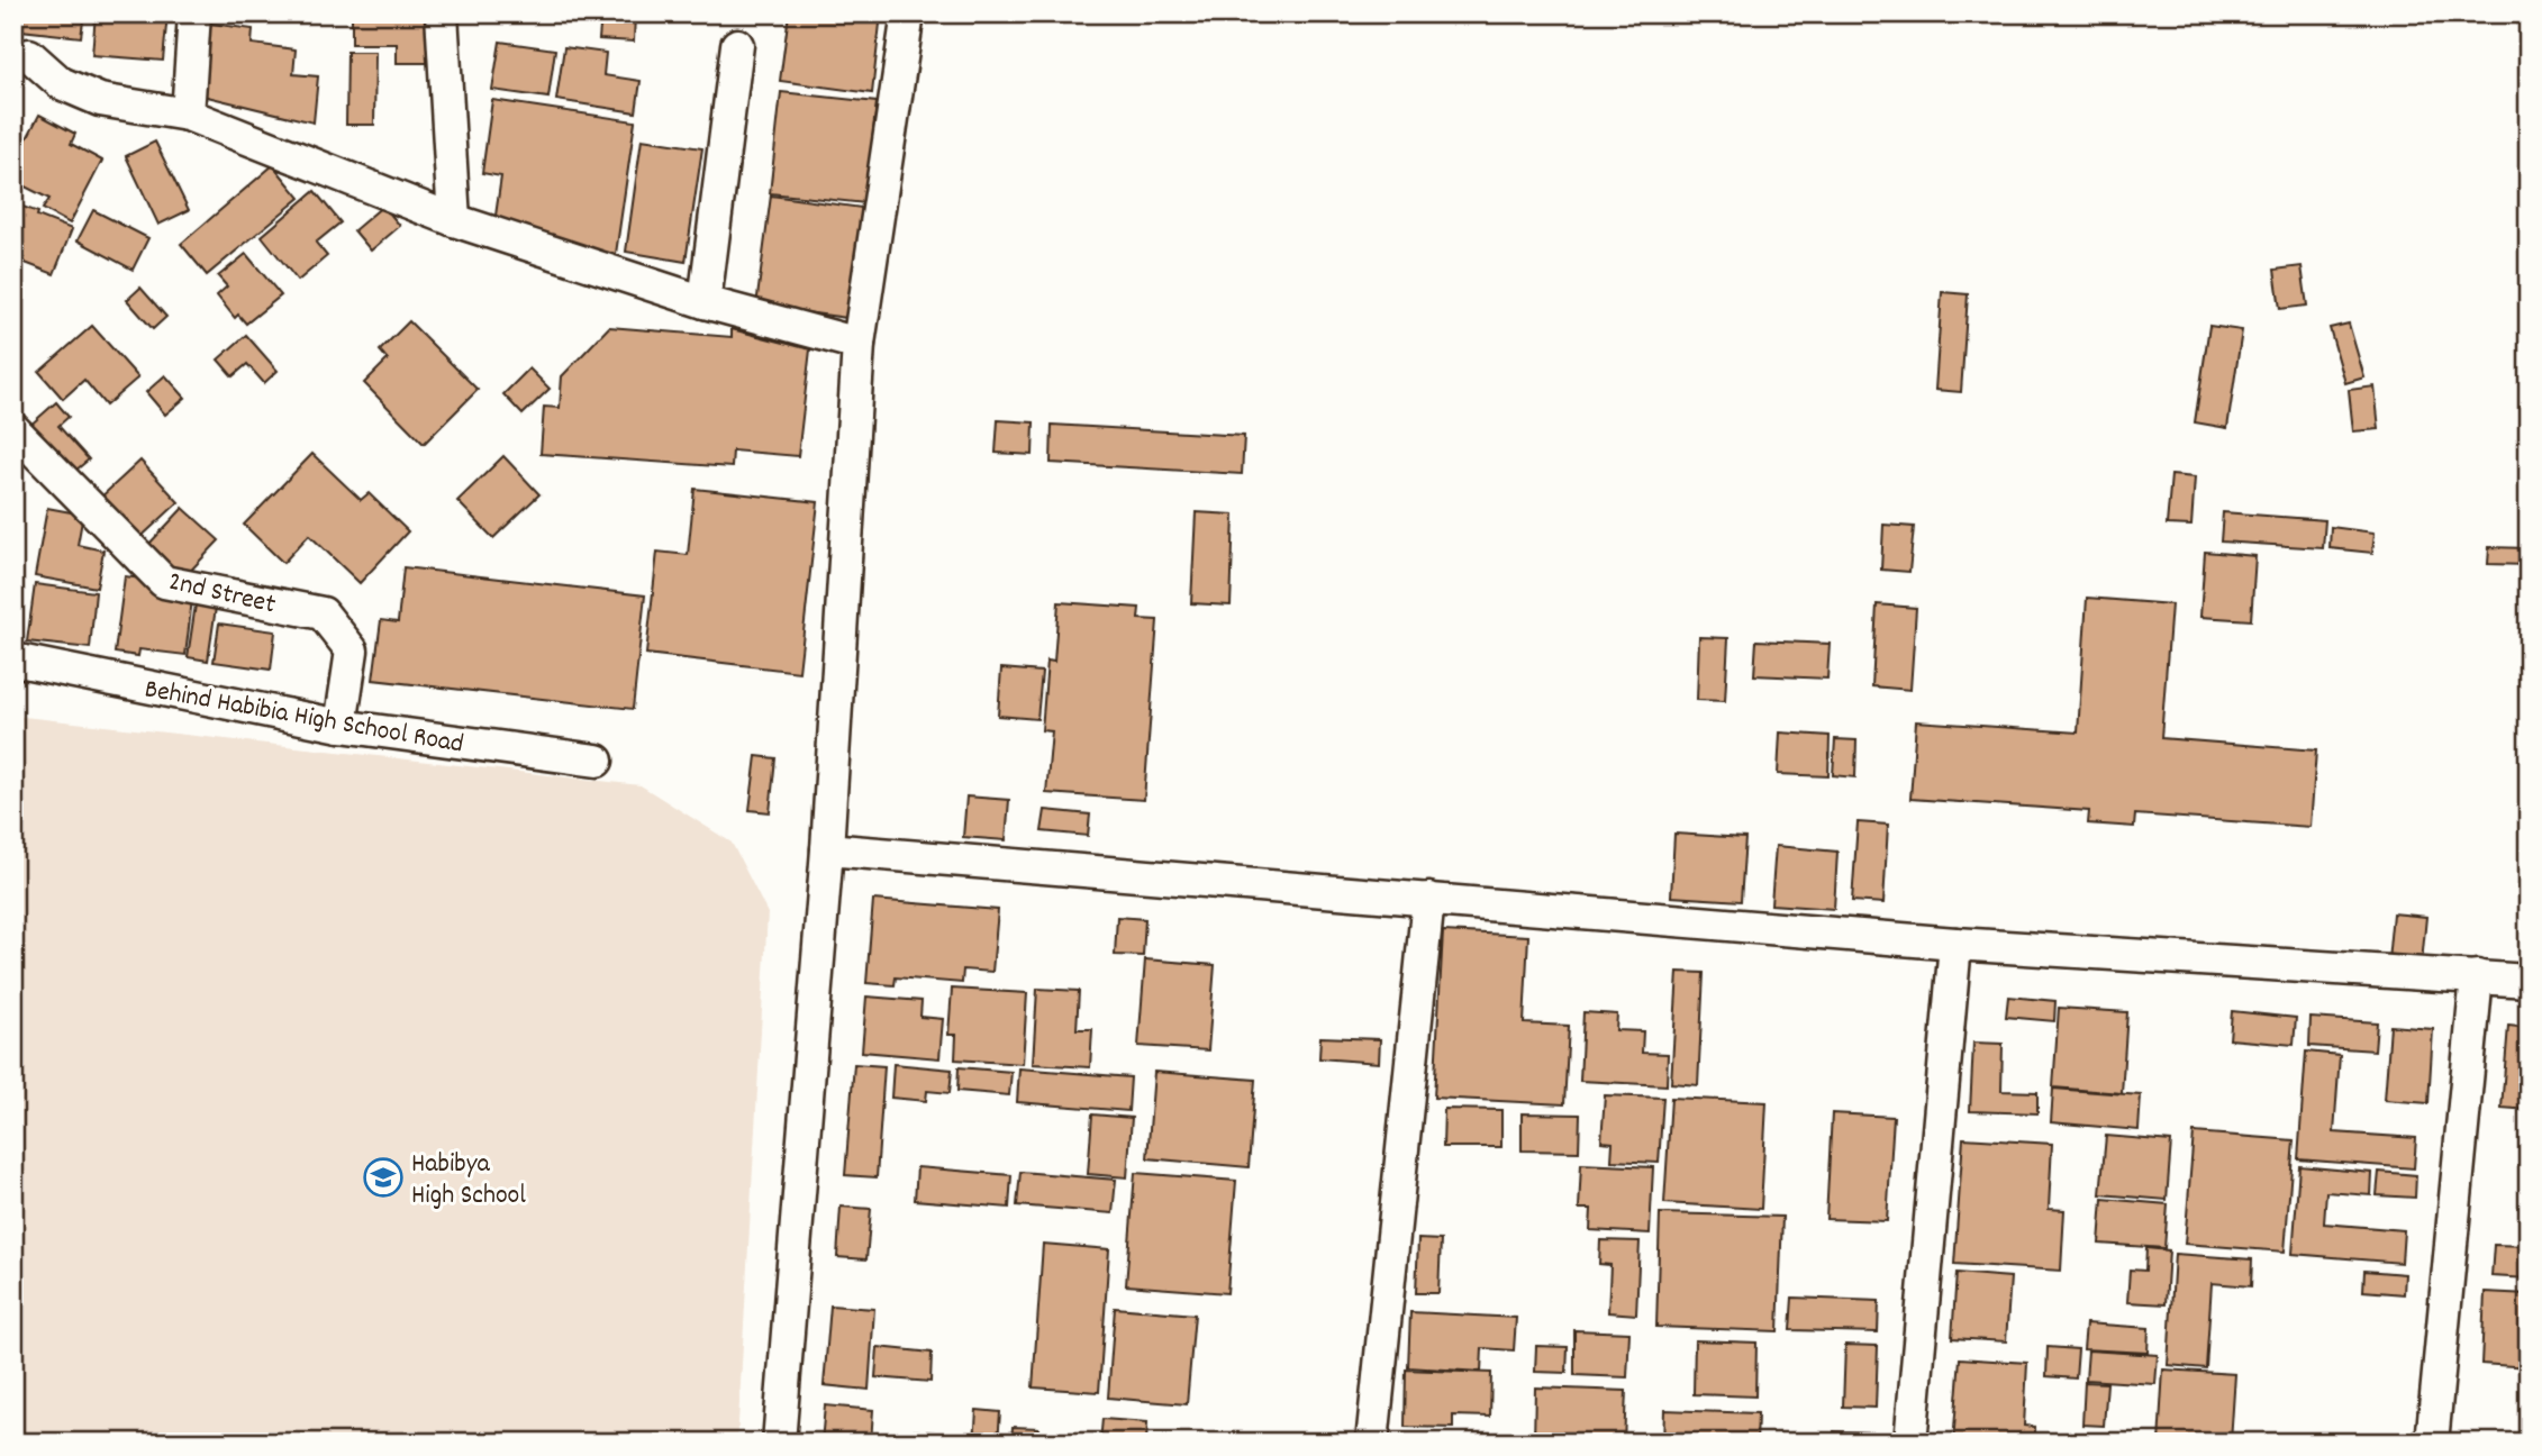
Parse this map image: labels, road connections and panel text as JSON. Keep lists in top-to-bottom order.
{
  "streets": {
    "street": ["2nd Street", "Behind Habibia High School Road"]
  },
  "crossings": [
    ["2nd Street", "Behind Habibia High School Road"]
  ],
  "places": {
    "school or university": ["Habibya High School"]
  }
}
